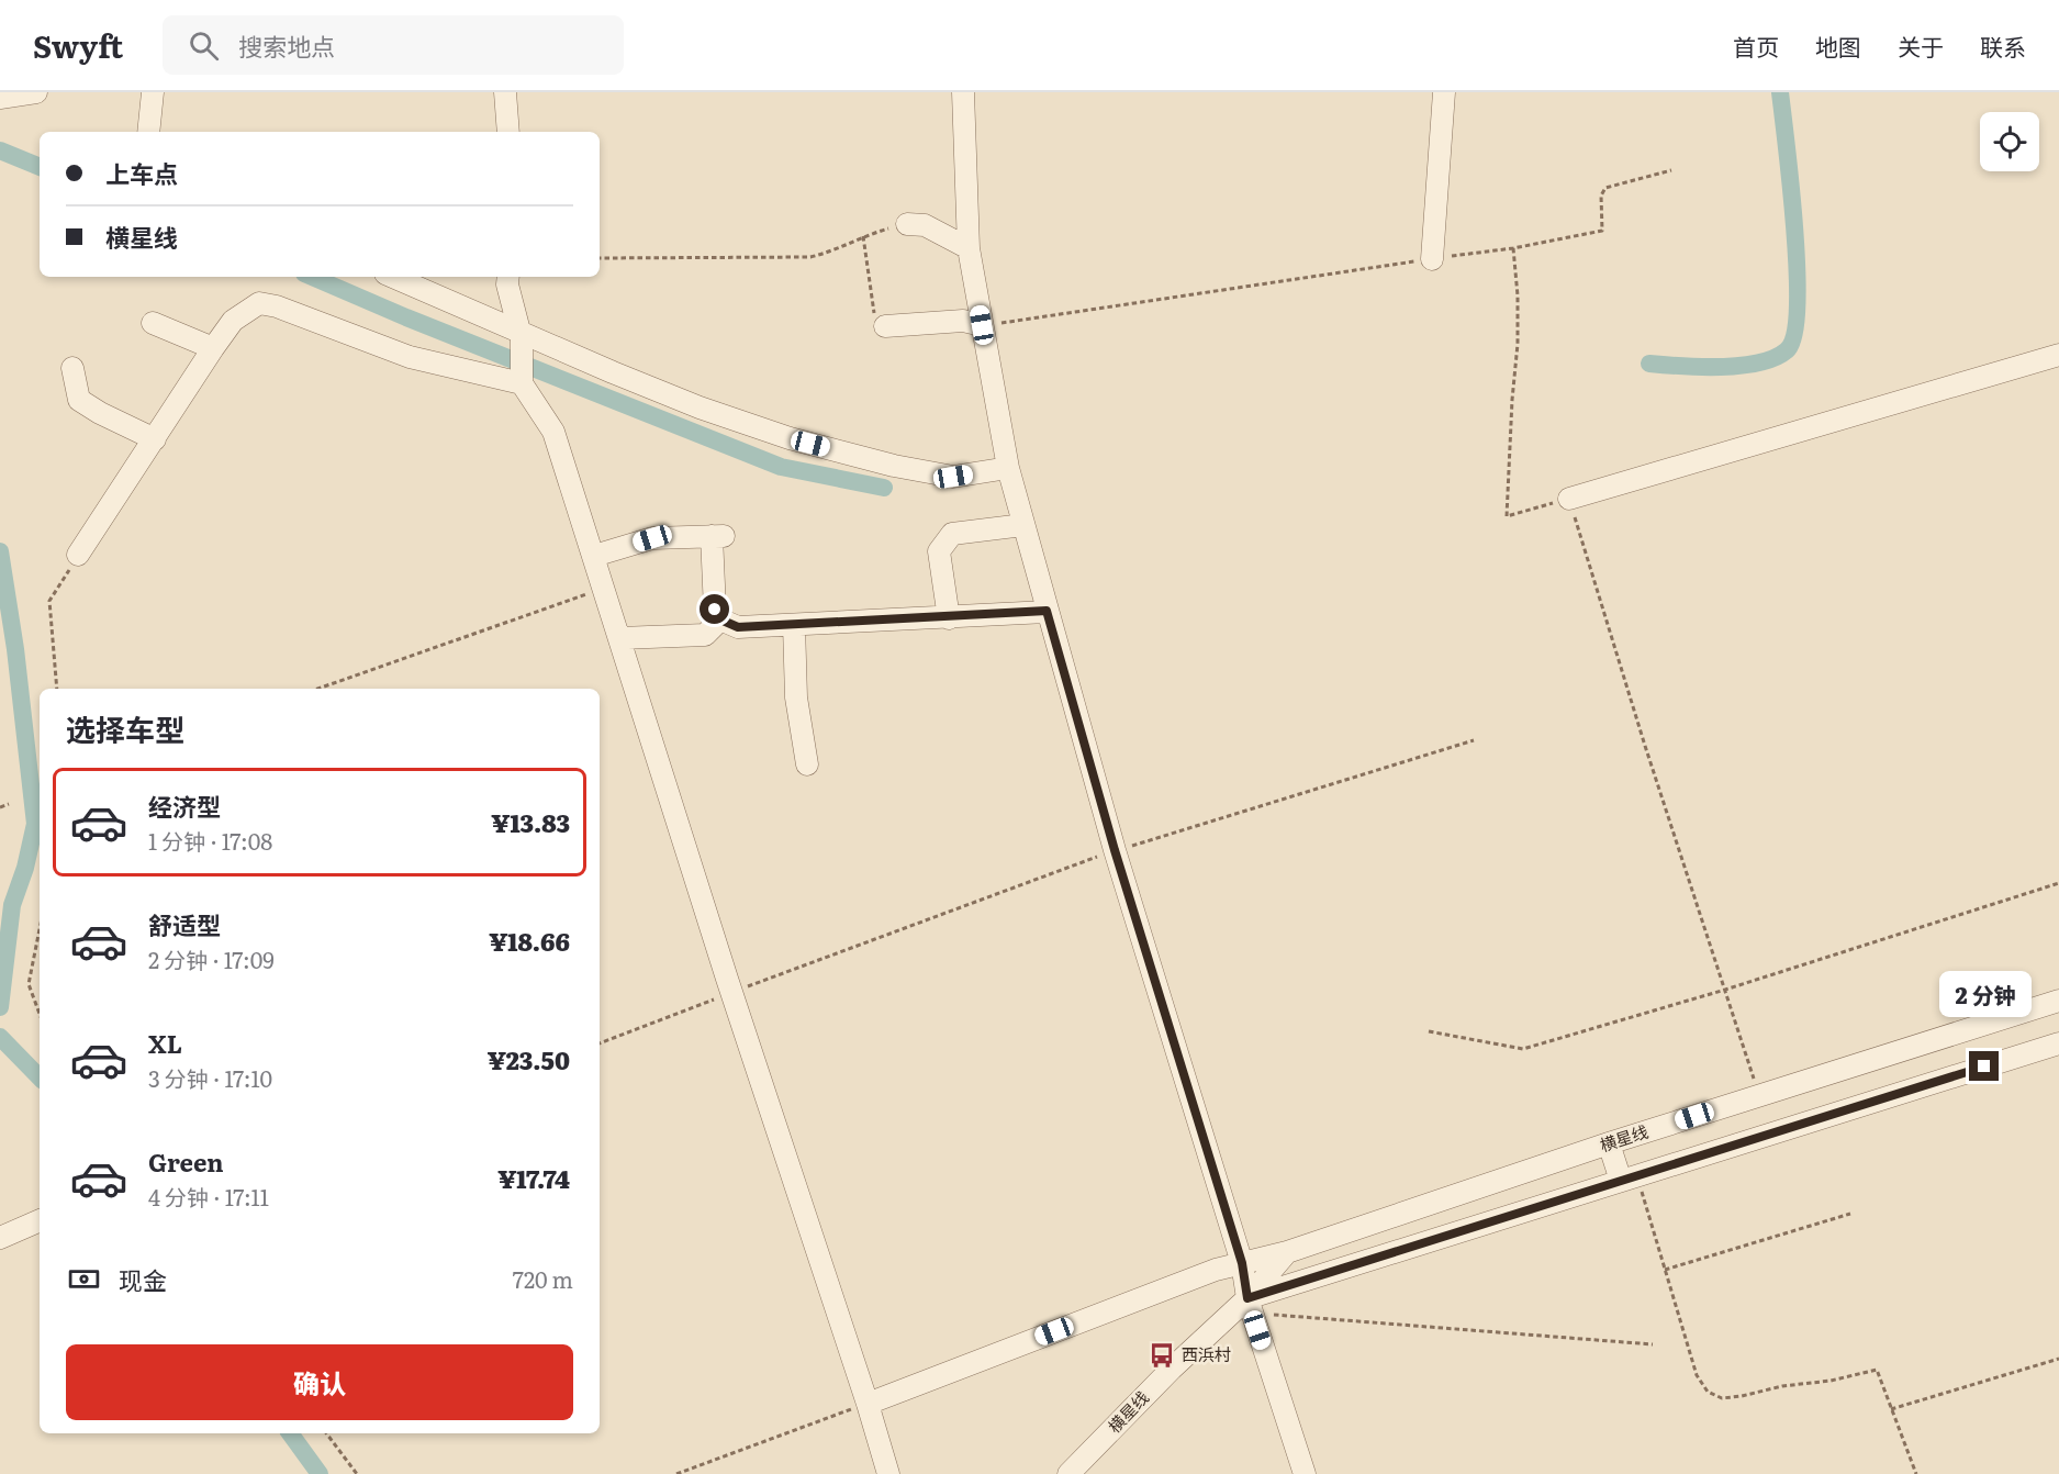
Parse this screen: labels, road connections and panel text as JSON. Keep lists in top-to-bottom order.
{
  "streets": {
    "street": ["横星线"]
  },
  "places": {
    "bus stop": ["西浜村"]
  },
  "page": {
    "header": "Swyft",
    "search": "搜索地点",
    "nav": [
      "首页",
      "地图",
      "关于",
      "联系"
    ],
    "banner": ["上车点", "横星线"],
    "heading": "选择车型",
    "list": [
      {
        "name": "经济型",
        "note": "1 分钟 · 17:08",
        "value": "¥13.83"
      },
      {
        "name": "舒适型",
        "note": "2 分钟 · 17:09",
        "value": "¥18.66"
      },
      {
        "name": "XL",
        "note": "3 分钟 · 17:10",
        "value": "¥23.50"
      },
      {
        "name": "Green",
        "note": "4 分钟 · 17:11",
        "value": "¥17.74"
      }
    ],
    "bubble": "2 分钟",
    "pay": ["现金", "720 m"],
    "buttons": "确认"
  }
}
